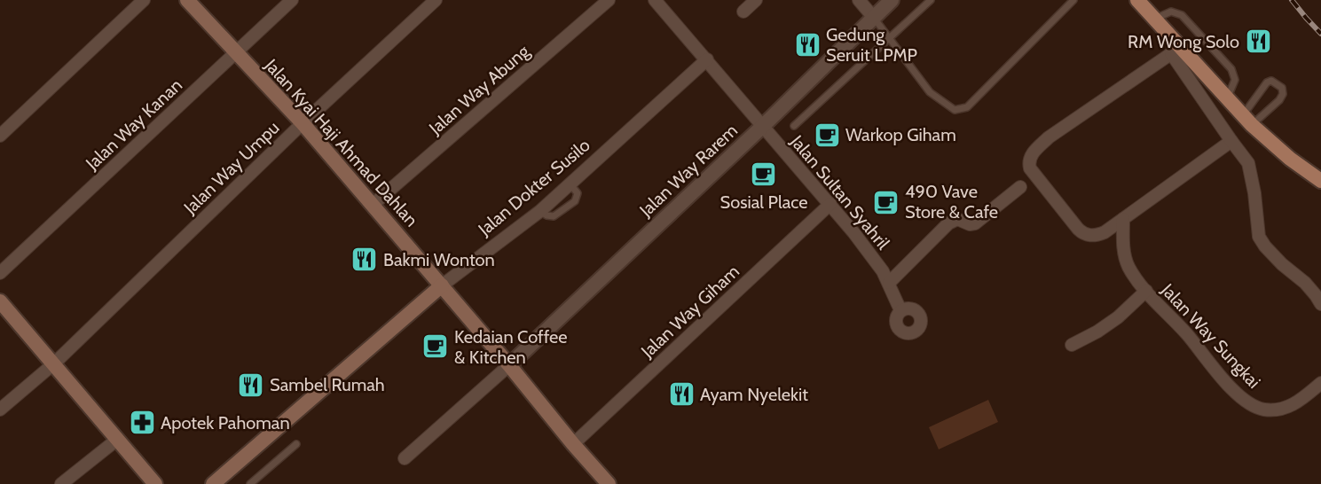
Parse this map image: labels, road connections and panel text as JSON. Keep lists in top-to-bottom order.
{
  "streets": {
    "main road": ["Jalan Kyai Haji Ahmad Dahlan", "Jalan Dokter Susilo"],
    "street": [
      "Jalan Way Abung",
      "Jalan Way Kanan",
      "Jalan Way Umpu",
      "Jalan Way Rarem",
      "Jalan Sultan Syahril",
      "Jalan Way Giham",
      "Jalan Way Sungkai"
    ]
  },
  "crossings": [
    ["Jalan Way Abung", "Jalan Kyai Haji Ahmad Dahlan"],
    ["Jalan Way Kanan", "Jalan Kyai Haji Ahmad Dahlan"],
    ["Jalan Kyai Haji Ahmad Dahlan", "Jalan Way Umpu"],
    ["Jalan Kyai Haji Ahmad Dahlan", "Jalan Way Rarem"],
    ["Jalan Kyai Haji Ahmad Dahlan", "Jalan Dokter Susilo"],
    ["Jalan Kyai Haji Ahmad Dahlan", "Jalan Way Giham"],
    ["Jalan Way Rarem", "Jalan Sultan Syahril"],
    ["Jalan Dokter Susilo", "Jalan Sultan Syahril"],
    ["Jalan Sultan Syahril", "Jalan Way Giham"]
  ],
  "places": {
    "restaurant": [
      "RM Wong Solo",
      "Gedung Seruit LPMP",
      "Bakmi Wonton",
      "Sambel Rumah",
      "Ayam Nyelekit"
    ],
    "cafe": [
      "Warkop Giham",
      "Sosial Place",
      "490 Vave Store & Cafe",
      "Kedaian Coffee & Kitchen"
    ],
    "pharmacy": ["Apotek Pahoman"]
  }
}
